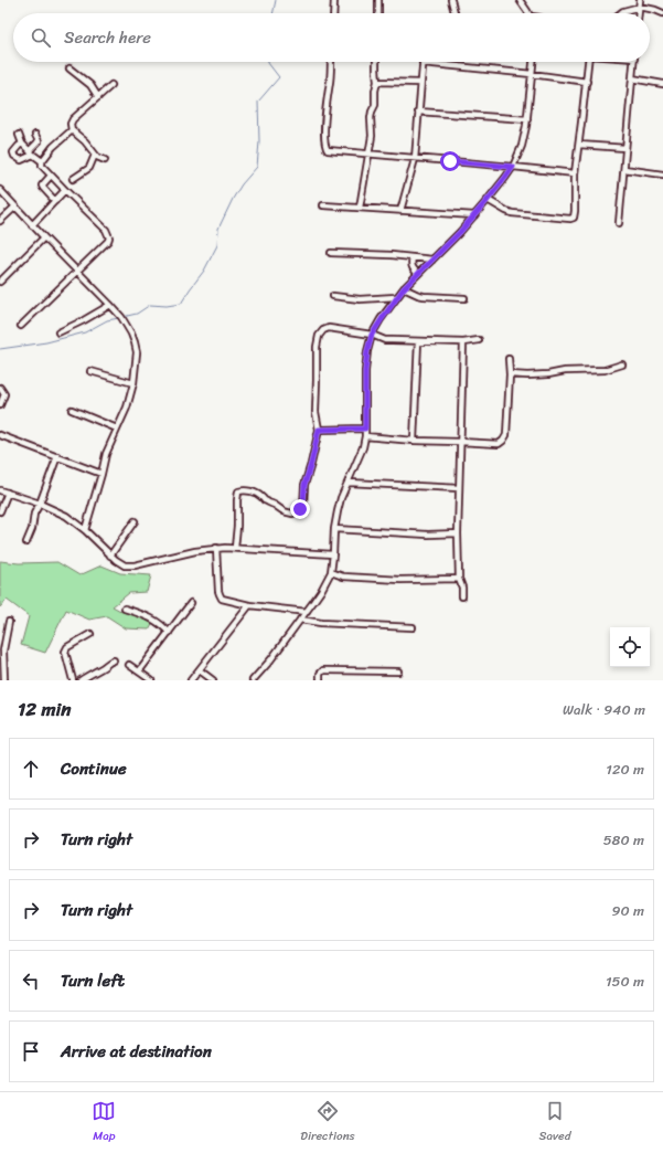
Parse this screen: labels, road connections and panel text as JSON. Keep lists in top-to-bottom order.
{
  "page": {
    "search": "Search here",
    "heading": ["12 min", "Walk · 940 m"],
    "list": [
      ["Continue", "120 m"],
      ["Turn right", "580 m"],
      ["Turn right", "90 m"],
      ["Turn left", "150 m"],
      "Arrive at destination"
    ],
    "nav": ["Map", "Directions", "Saved"]
  }
}
